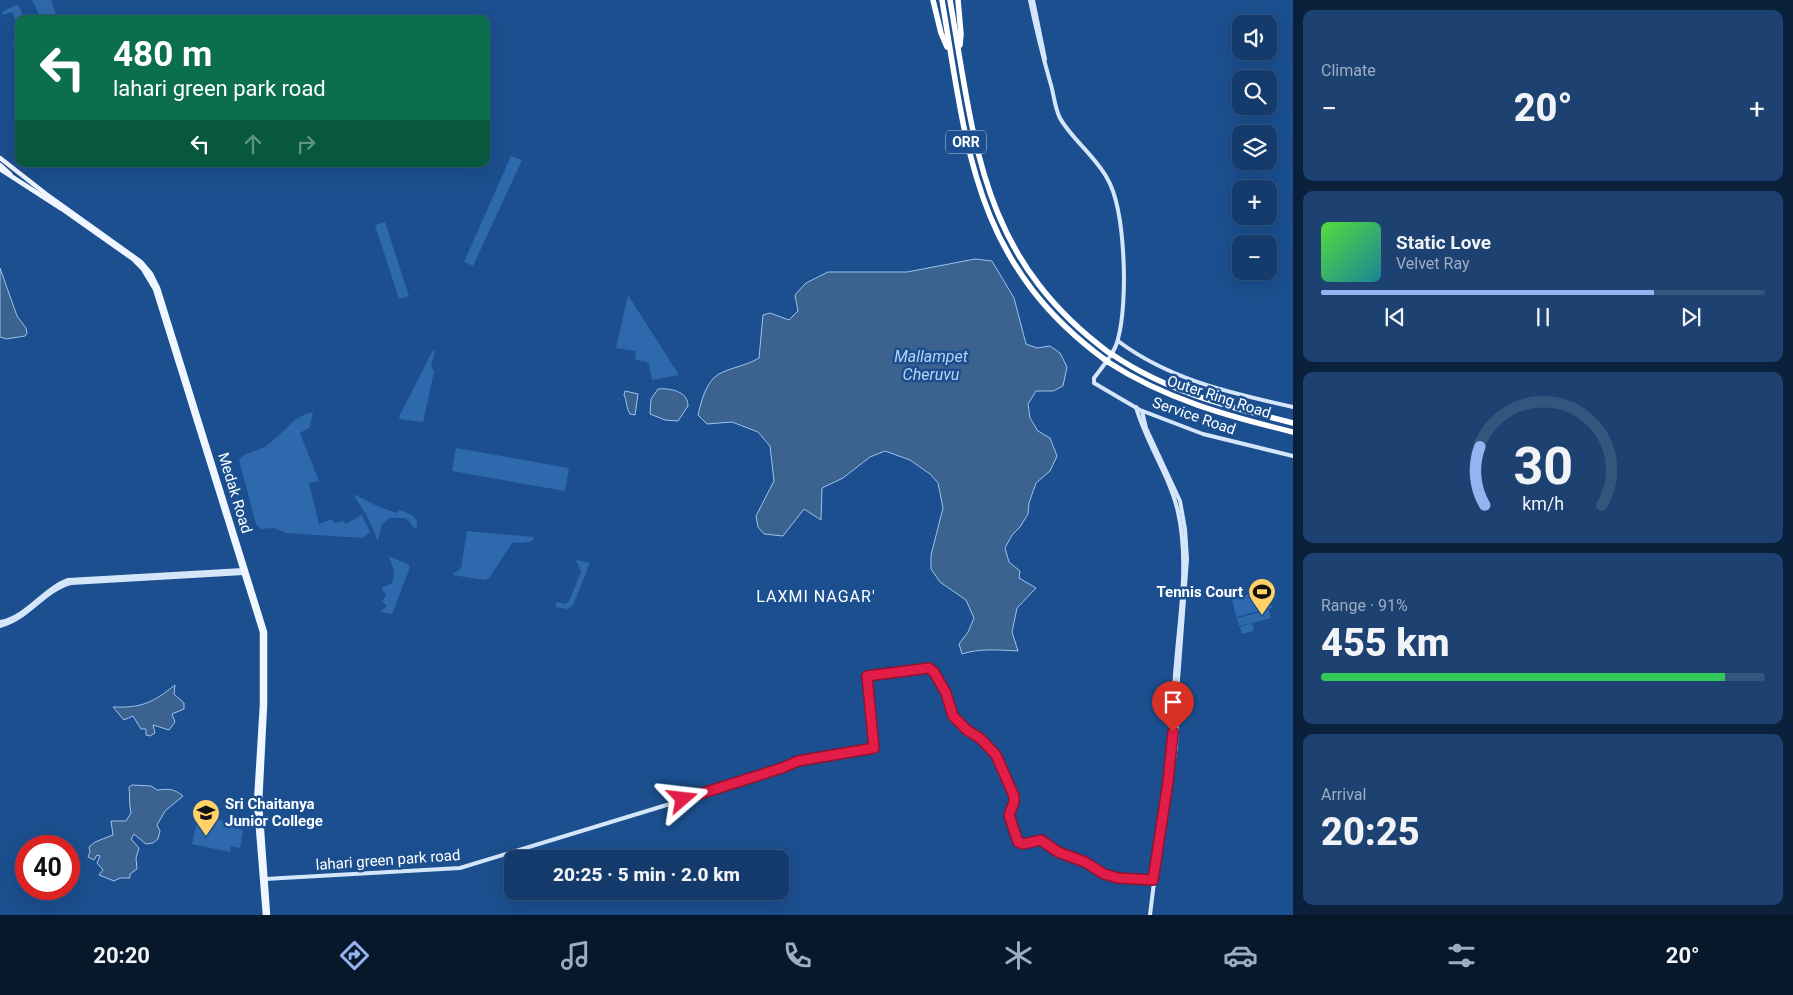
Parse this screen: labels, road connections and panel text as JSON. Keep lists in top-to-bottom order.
{
  "streets": {
    "highway": ["ORR", "Outer Ring Road"],
    "main road": ["Service Road", "Medak Road", "lahari green park road"]
  },
  "crossings": [
    ["Medak Road", "lahari green park road"]
  ],
  "districts": ["LAXMI NAGAR'"],
  "water": ["Mallampet Cheruvu"],
  "places": {
    "sports": ["Tennis Court"],
    "school or university": ["Sri Chaitanya Junior College"]
  },
  "page": {
    "tile": [
      "Climate",
      ["Range · 91%", "455 km"],
      ["Arrival", "20:25"]
    ],
    "map_buttons": ["+", "−"],
    "turn": ["480 m", "lahari green park road"],
    "heat": ["−", "20°", "+"],
    "song": ["Static Love", "Velvet Ray"],
    "limit": "40",
    "trip": "20:25 · 5 min · 2.0 km",
    "tabs": ["20:20", "20°"],
    "gauge": ["30", "km/h"]
  }
}
